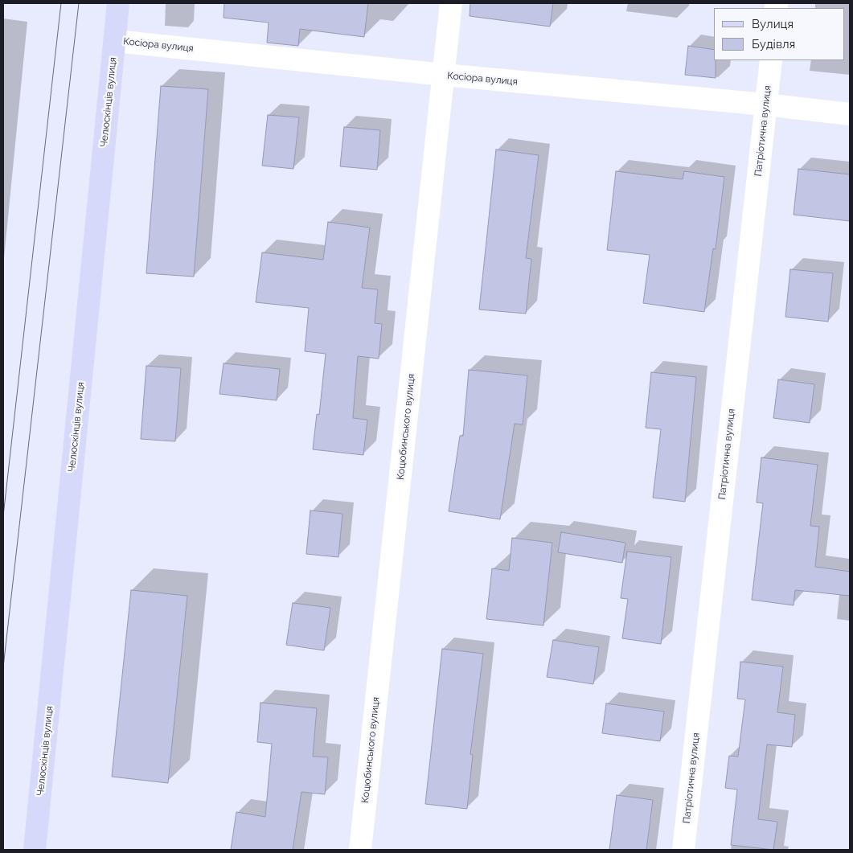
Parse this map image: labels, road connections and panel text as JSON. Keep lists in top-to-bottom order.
{
  "streets": {
    "main road": ["Челюскінців вулиця"],
    "street": ["Косіора вулиця", "Патріотична вулиця", "Коцюбинського вулиця"]
  },
  "crossings": [
    ["Косіора вулиця", "Челюскінців вулиця"],
    ["Косіора вулиця", "Патріотична вулиця"],
    ["Косіора вулиця", "Коцюбинського вулиця"]
  ],
  "legend": ["Вулиця", "Будівля"]
}
